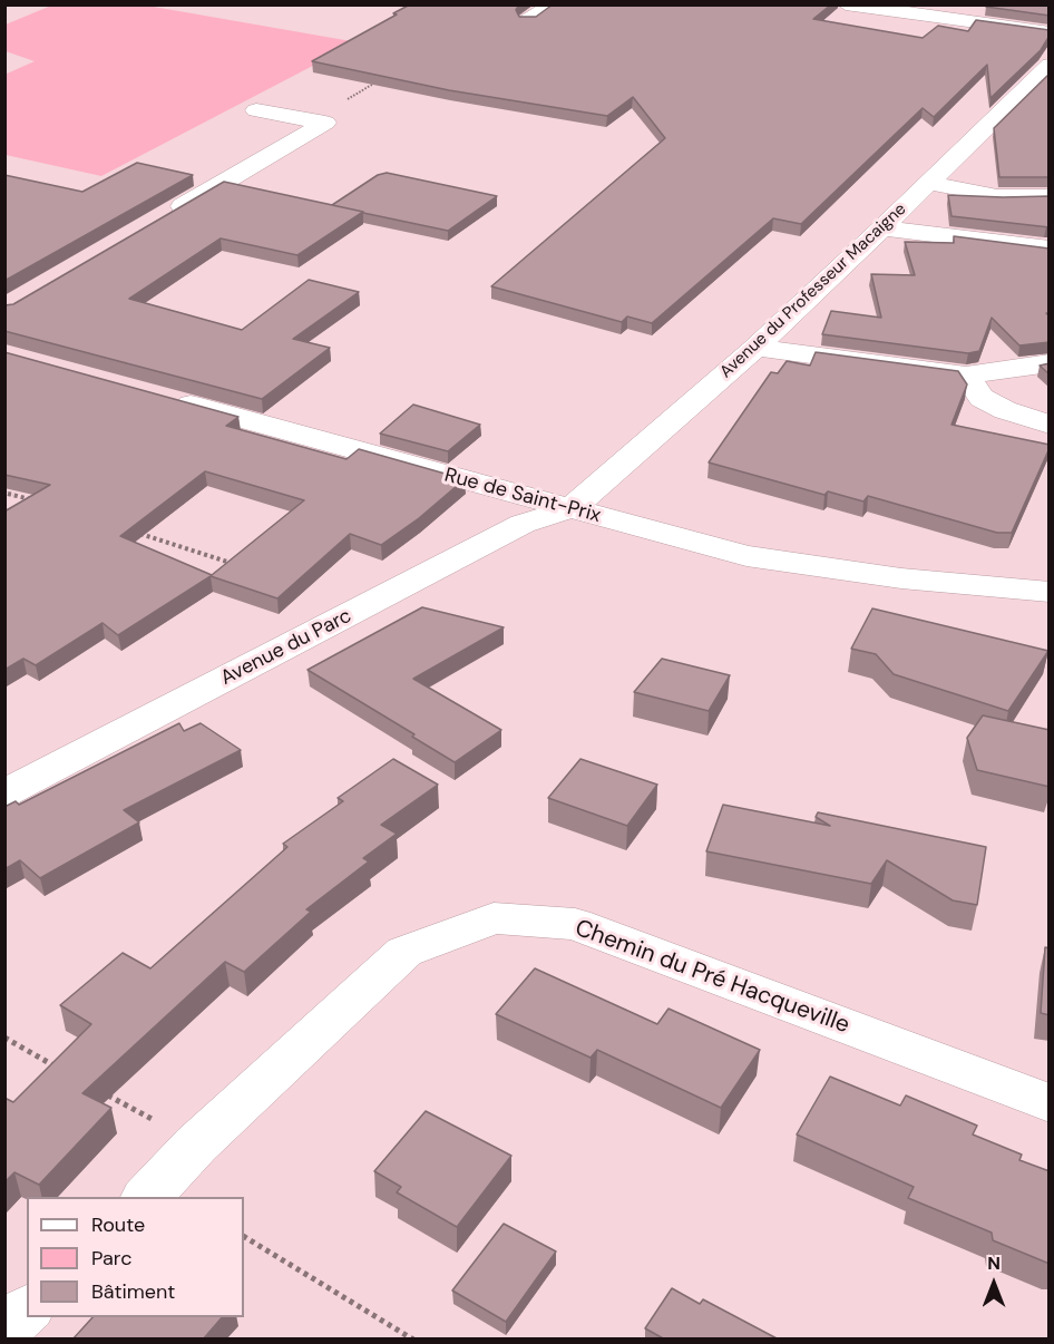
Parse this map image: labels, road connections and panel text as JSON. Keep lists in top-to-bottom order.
{
  "streets": {
    "street": [
      "Avenue du Professeur Macaigne",
      "Rue de Saint-Prix",
      "Avenue du Parc",
      "Chemin du Pré Hacqueville"
    ]
  },
  "crossings": [
    ["Avenue du Professeur Macaigne", "Rue de Saint-Prix"],
    ["Avenue du Professeur Macaigne", "Avenue du Parc"],
    ["Rue de Saint-Prix", "Avenue du Parc"]
  ],
  "legend": ["Route", "Parc", "Bâtiment"],
  "north": "top"
}
